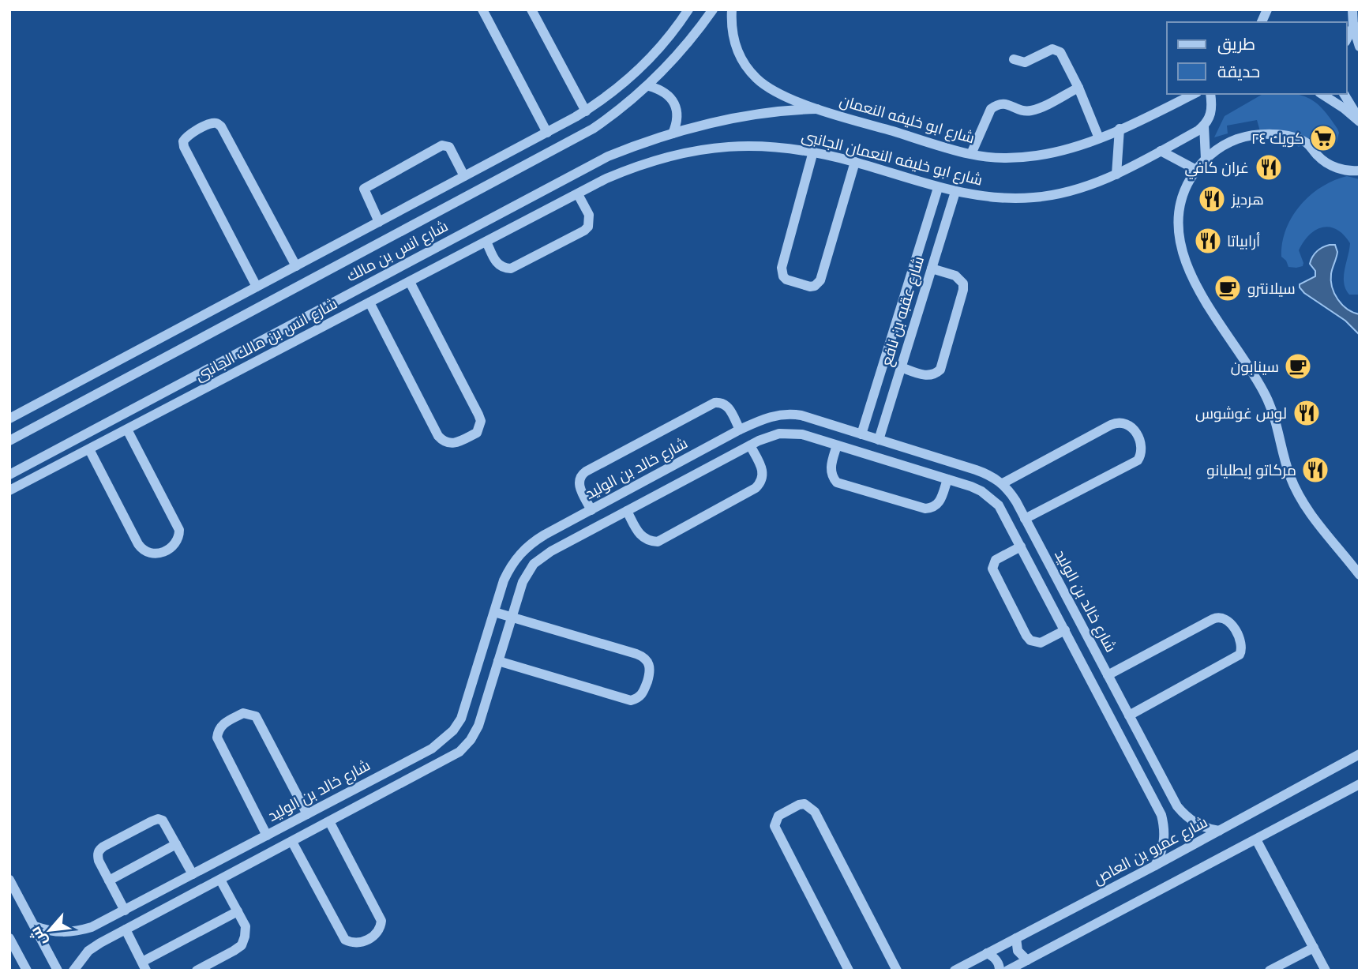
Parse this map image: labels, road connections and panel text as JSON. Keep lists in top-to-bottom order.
{
  "streets": {
    "street": [
      "شارع ابو خليفه النعمان",
      "شارع ابو خليفه النعمان الجانبى",
      "شارع انس بن مالك",
      "شارع عقبه بن نافع",
      "شارع انس بن مالك الجانبى",
      "شارع خالد بن الوليد",
      "شارع عمرو بن العاص"
    ]
  },
  "crossings": [
    ["شارع ابو خليفه النعمان", "شارع انس بن مالك"],
    ["شارع ابو خليفه النعمان الجانبى", "شارع عقبه بن نافع"],
    ["شارع ابو خليفه النعمان الجانبى", "شارع انس بن مالك الجانبى"],
    ["شارع عقبه بن نافع", "شارع خالد بن الوليد"],
    ["شارع خالد بن الوليد", "شارع عمرو بن العاص"]
  ],
  "places": {
    "supermarket": ["كويك ٢٤"],
    "restaurant": [
      "غران كافي",
      "هرديز",
      "أرابياتا",
      "لوس غوشوس",
      "مركاتو إيطليانو"
    ],
    "cafe": ["سيلانترو", "سينابون"]
  },
  "legend": ["طريق", "حديقة"],
  "north": "bottom left"
}
